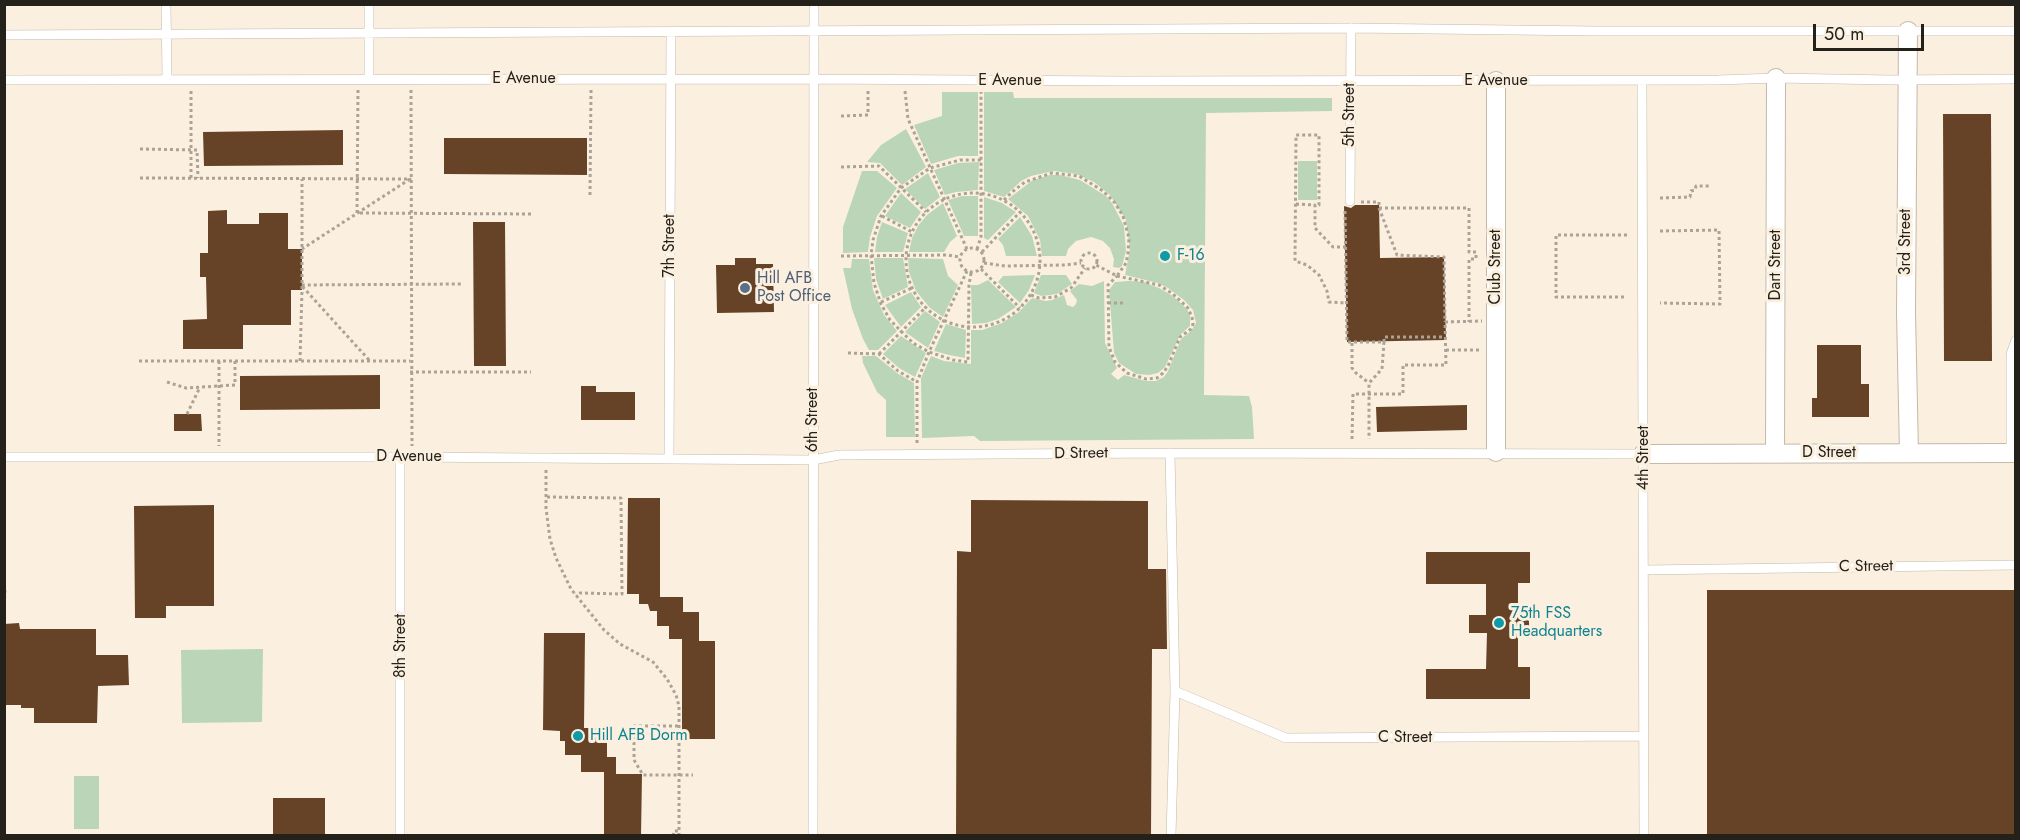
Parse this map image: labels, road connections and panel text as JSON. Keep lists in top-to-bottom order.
{
  "streets": {
    "street": [
      "3rd Street",
      "Dart Street",
      "Club Street",
      "D Street"
    ],
    "lane": [
      "E Avenue",
      "5th Street",
      "7th Street",
      "6th Street",
      "D Avenue",
      "4th Street",
      "C Street",
      "8th Street"
    ]
  },
  "crossings": [
    ["E Avenue", "5th Street"],
    ["E Avenue", "3rd Street"],
    ["E Avenue", "7th Street"],
    ["E Avenue", "Dart Street"],
    ["E Avenue", "Club Street"],
    ["E Avenue", "6th Street"],
    ["E Avenue", "4th Street"],
    ["3rd Street", "D Street"],
    ["7th Street", "D Avenue"],
    ["Dart Street", "D Street"],
    ["Club Street", "D Street"],
    ["6th Street", "D Street"],
    ["6th Street", "D Avenue"],
    ["D Street", "D Avenue"],
    ["D Street", "4th Street"],
    ["D Avenue", "8th Street"],
    ["4th Street", "C Street"]
  ],
  "places": [
    "F-16",
    "Hill AFB Post Office",
    "75th FSS Headquarters",
    "Hill AFB Dorm"
  ],
  "scale_bar": "50 m"
}
